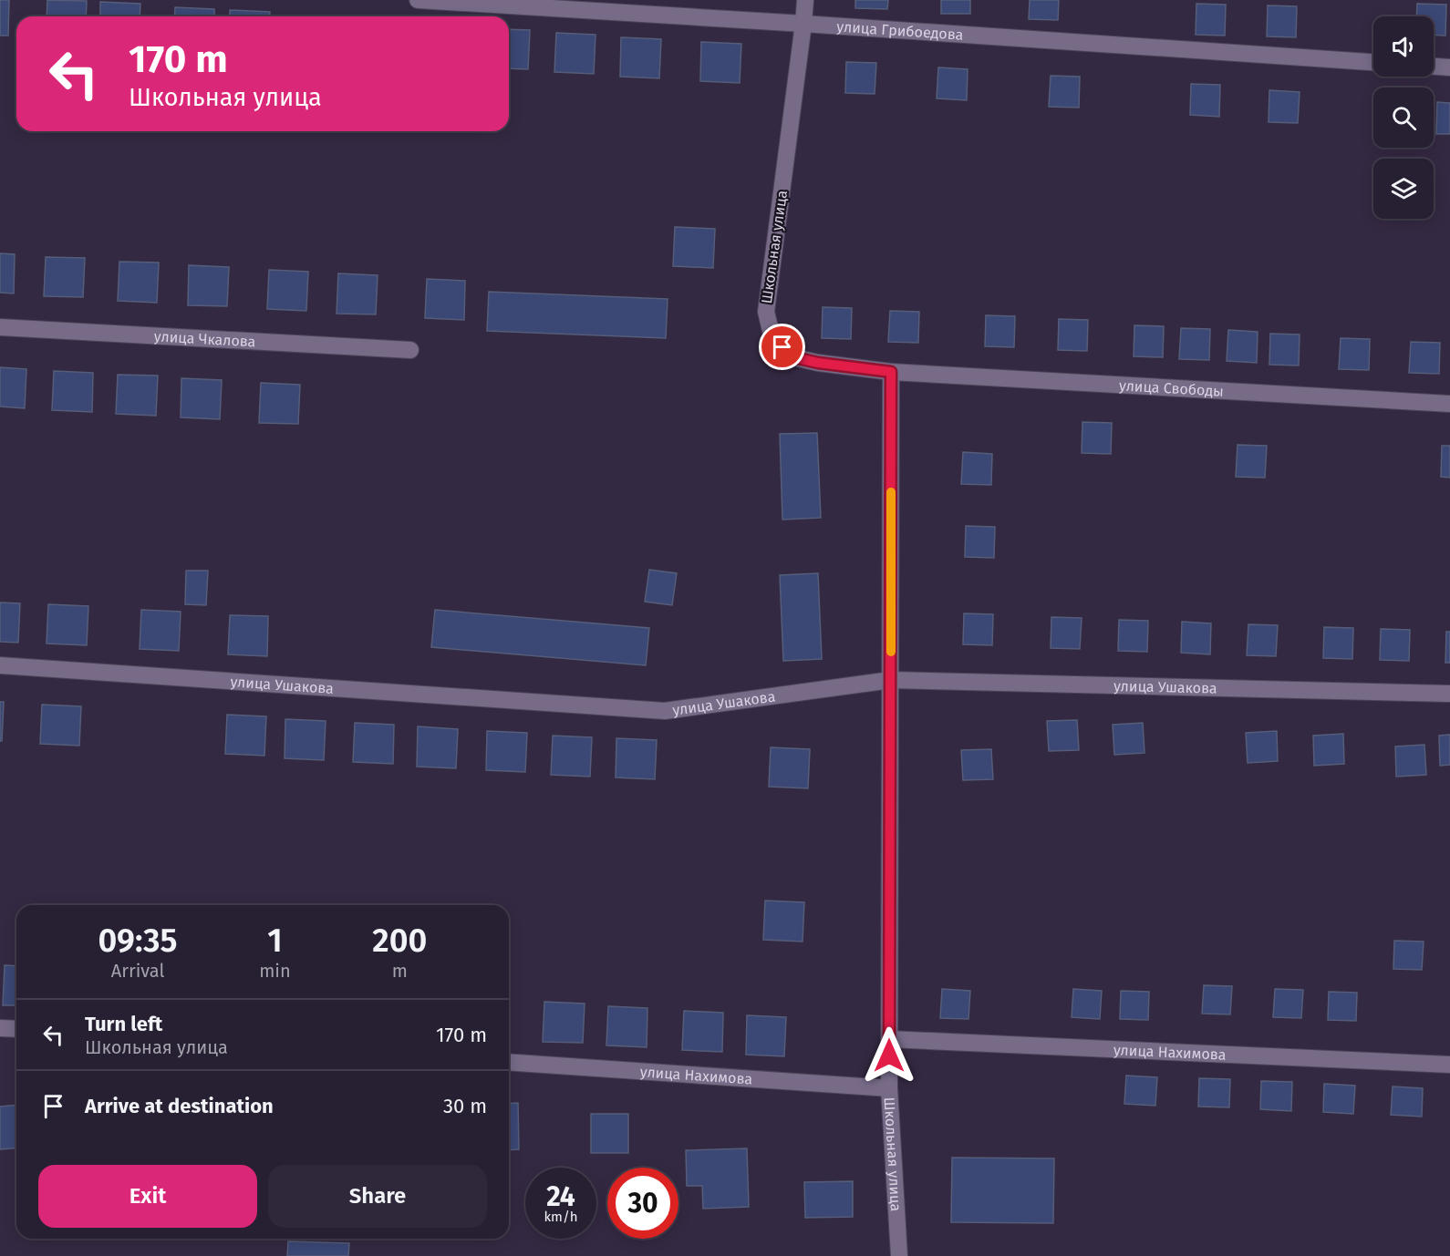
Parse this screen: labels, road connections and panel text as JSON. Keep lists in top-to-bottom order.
{
  "streets": {
    "street": [
      "улица Грибоедова",
      "Школьная улица",
      "улица Чкалова",
      "улица Свободы",
      "улица Ушакова",
      "улица Нахимова"
    ]
  },
  "crossings": [
    ["улица Грибоедова", "Школьная улица"],
    ["Школьная улица", "улица Свободы"],
    ["Школьная улица", "улица Ушакова"],
    ["Школьная улица", "улица Нахимова"]
  ],
  "page": {
    "turn": ["170 m", "Школьная улица"],
    "eta": [
      "09:35",
      "Arrival",
      "1",
      "min",
      "200",
      "m"
    ],
    "list": [
      {
        "name": "Turn left",
        "note": "Школьная улица",
        "value": "170 m"
      },
      {
        "name": "Arrive at destination",
        "value": "30 m"
      }
    ],
    "buttons": ["Exit", "Share"],
    "speed": "24 km/h",
    "limit": "30"
  }
}
